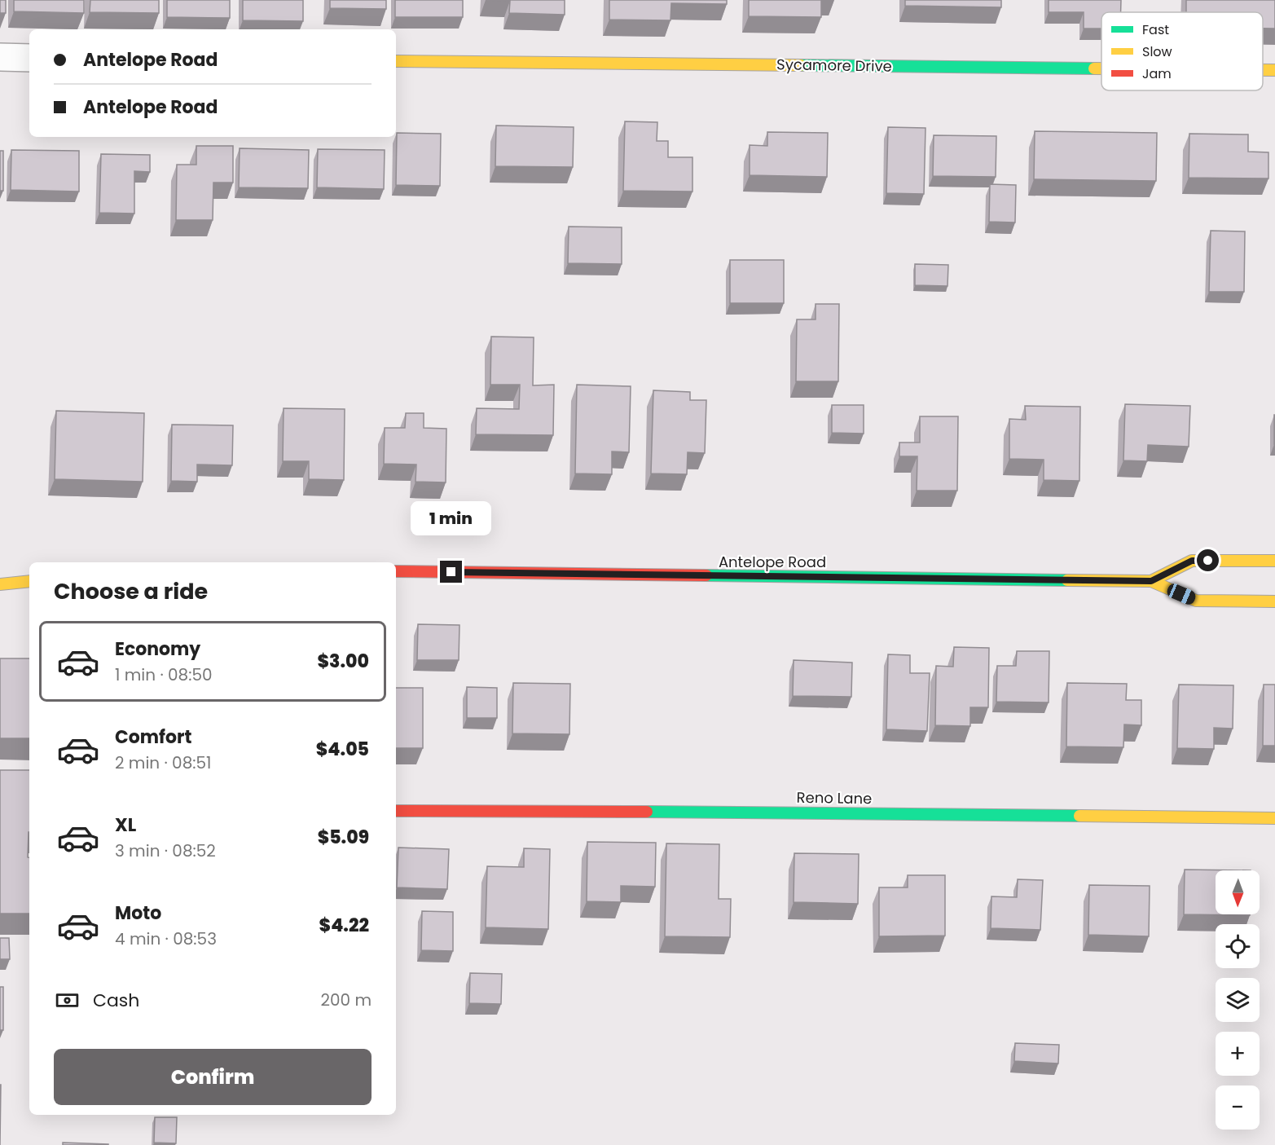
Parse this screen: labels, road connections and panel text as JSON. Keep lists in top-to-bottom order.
{
  "streets": {
    "street": ["Sycamore Drive", "Antelope Road", "Reno Lane"]
  },
  "legend": ["Fast", "Slow", "Jam"],
  "north": "bottom",
  "page": {
    "banner": ["Antelope Road", "Antelope Road"],
    "bubble": "1 min",
    "heading": "Choose a ride",
    "list": [
      {
        "name": "Economy",
        "note": "1 min · 08:50",
        "value": "$3.00"
      },
      {
        "name": "Comfort",
        "note": "2 min · 08:51",
        "value": "$4.05"
      },
      {
        "name": "XL",
        "note": "3 min · 08:52",
        "value": "$5.09"
      },
      {
        "name": "Moto",
        "note": "4 min · 08:53",
        "value": "$4.22"
      }
    ],
    "map_buttons": ["+", "−"],
    "pay": ["Cash", "200 m"],
    "buttons": "Confirm"
  }
}
